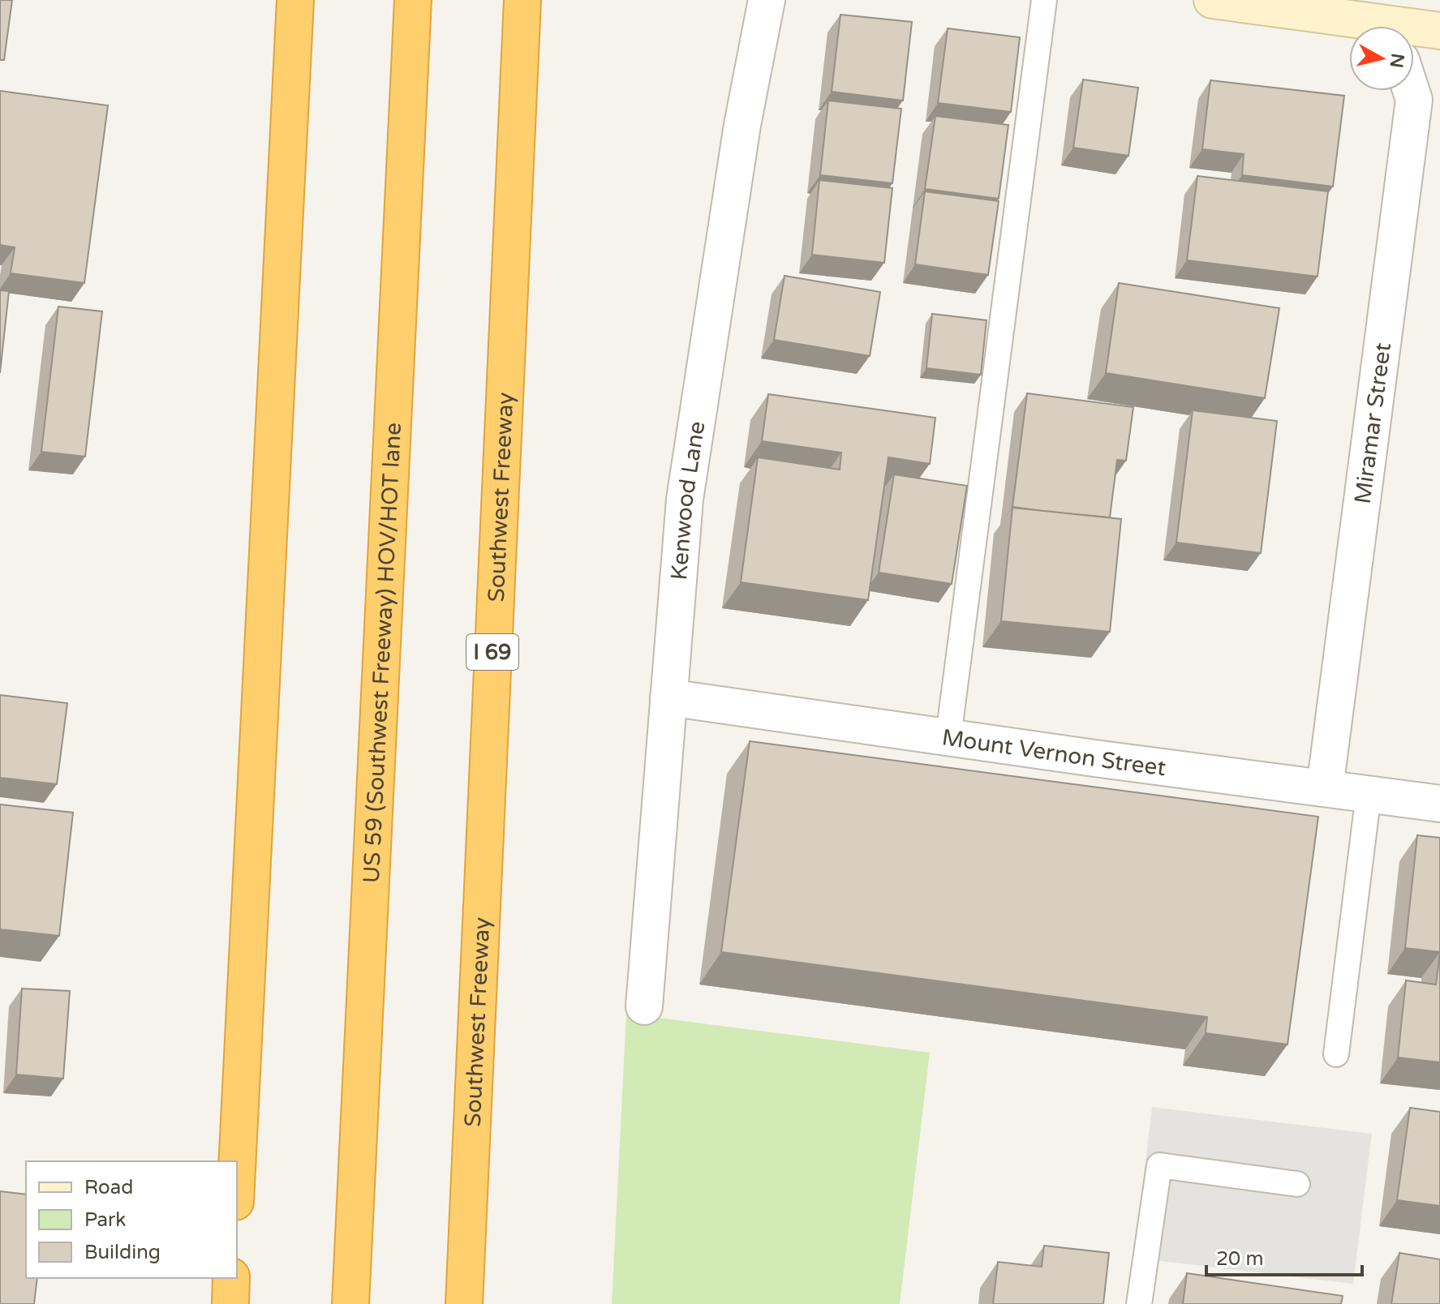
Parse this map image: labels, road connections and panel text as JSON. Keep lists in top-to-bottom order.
{
  "streets": {
    "highway": ["Southwest Freeway", "US 59 (Southwest Freeway) HOV/HOT lane", "I 69"],
    "street": ["Miramar Street", "Kenwood Lane", "Mount Vernon Street"]
  },
  "crossings": [
    ["Miramar Street", "Mount Vernon Street"],
    ["Kenwood Lane", "Mount Vernon Street"]
  ],
  "legend": ["Road", "Park", "Building"],
  "scale_bar": "20 m",
  "north": "right"
}
